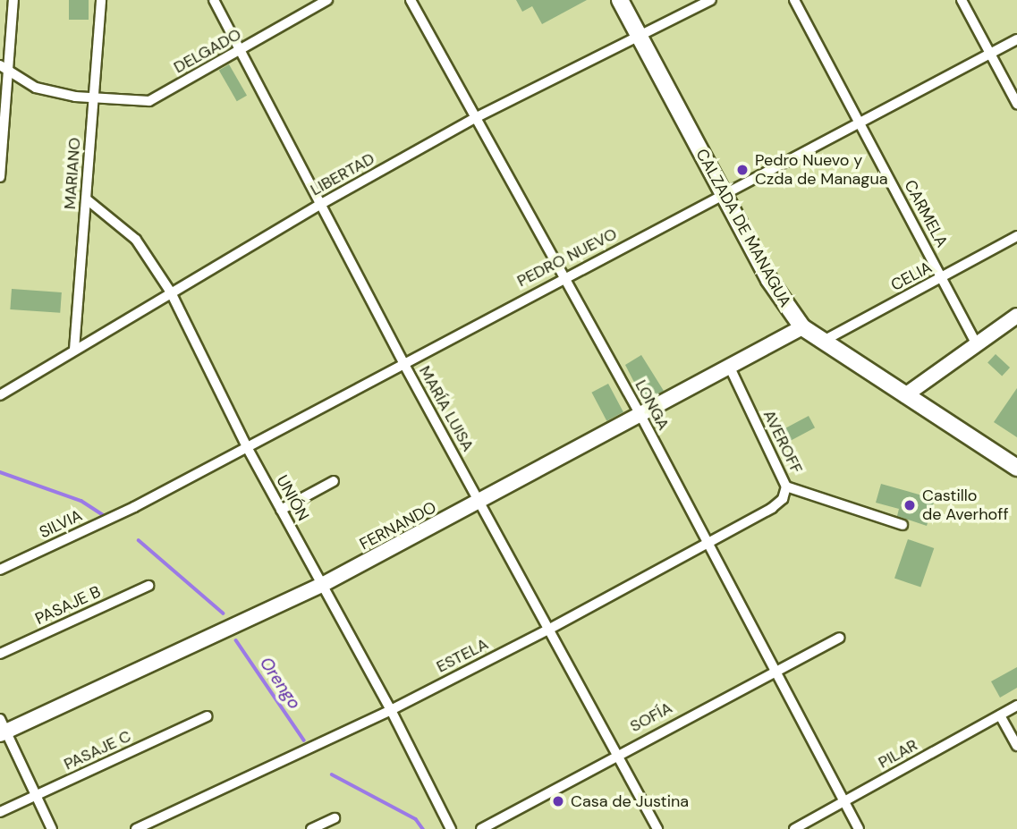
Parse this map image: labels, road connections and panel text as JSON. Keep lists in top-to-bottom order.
{
  "streets": {
    "main road": ["CALZADA DE MANAGUA"],
    "street": [
      "DELGADO",
      "MARIANO",
      "LIBERTAD",
      "CARMELA",
      "PEDRO NUEVO",
      "CELIA",
      "LONGA",
      "MARÍA LUISA",
      "AVEROFF",
      "UNIÓN",
      "SILVIA",
      "FERNANDO",
      "PASAJE B",
      "ESTELA",
      "SOFÍA",
      "PASAJE C",
      "PILAR"
    ]
  },
  "crossings": [
    ["DELGADO", "MARIANO"],
    ["DELGADO", "MARÍA LUISA"],
    ["MARIANO", "LIBERTAD"],
    ["MARIANO", "UNIÓN"],
    ["LIBERTAD", "CALZADA DE MANAGUA"],
    ["LIBERTAD", "LONGA"],
    ["LIBERTAD", "MARÍA LUISA"],
    ["LIBERTAD", "UNIÓN"],
    ["CARMELA", "PEDRO NUEVO"],
    ["CARMELA", "CELIA"],
    ["CALZADA DE MANAGUA", "PEDRO NUEVO"],
    ["CALZADA DE MANAGUA", "CELIA"],
    ["CALZADA DE MANAGUA", "FERNANDO"],
    ["PEDRO NUEVO", "LONGA"],
    ["PEDRO NUEVO", "MARÍA LUISA"],
    ["PEDRO NUEVO", "UNIÓN"],
    ["PEDRO NUEVO", "SILVIA"],
    ["LONGA", "FERNANDO"],
    ["LONGA", "ESTELA"],
    ["LONGA", "SOFÍA"],
    ["LONGA", "PILAR"],
    ["MARÍA LUISA", "FERNANDO"],
    ["MARÍA LUISA", "ESTELA"],
    ["MARÍA LUISA", "SOFÍA"],
    ["AVEROFF", "FERNANDO"],
    ["AVEROFF", "ESTELA"],
    ["UNIÓN", "FERNANDO"],
    ["UNIÓN", "ESTELA"]
  ],
  "water": ["Orengo"],
  "places": ["Pedro Nuevo y Czda de Managua", "Castillo de Averhoff", "Casa de Justina"]
}
